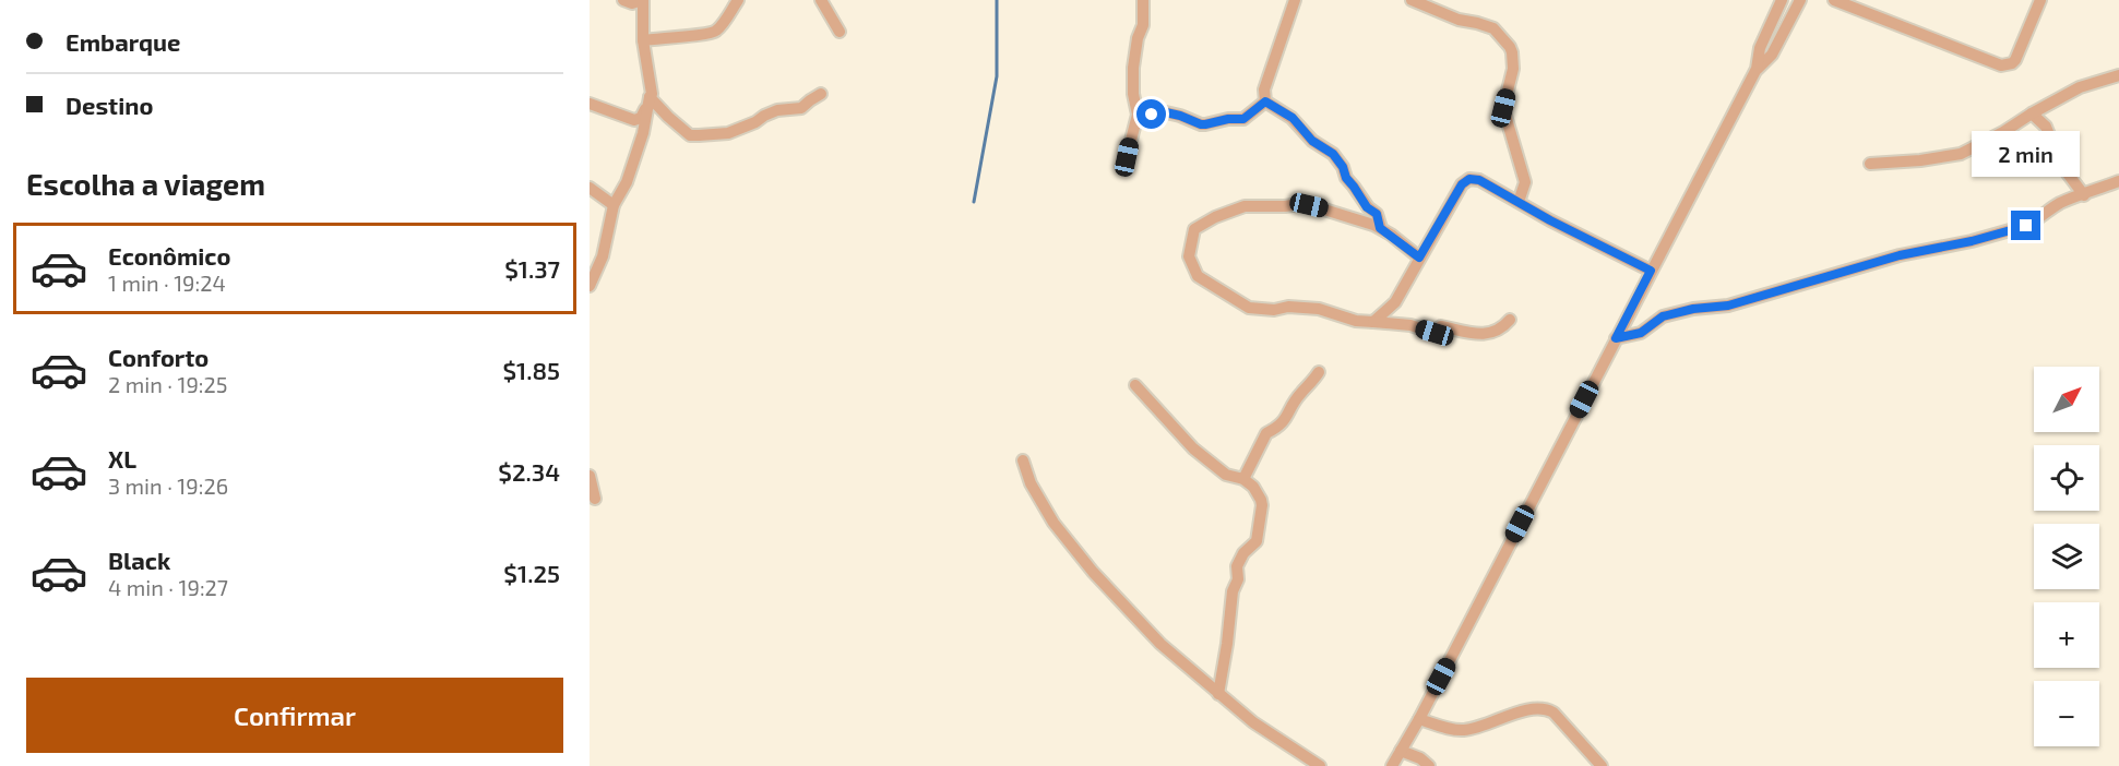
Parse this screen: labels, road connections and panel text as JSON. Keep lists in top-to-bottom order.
{
  "north": "top right",
  "page": {
    "banner": ["Embarque", "Destino"],
    "bubble": "2 min",
    "heading": "Escolha a viagem",
    "list": [
      {
        "name": "Econômico",
        "note": "1 min · 19:24",
        "value": "$1.37"
      },
      {
        "name": "Conforto",
        "note": "2 min · 19:25",
        "value": "$1.85"
      },
      {
        "name": "XL",
        "note": "3 min · 19:26",
        "value": "$2.34"
      },
      {
        "name": "Black",
        "note": "4 min · 19:27",
        "value": "$1.25"
      }
    ],
    "map_buttons": ["+", "−"],
    "buttons": "Confirmar"
  }
}
